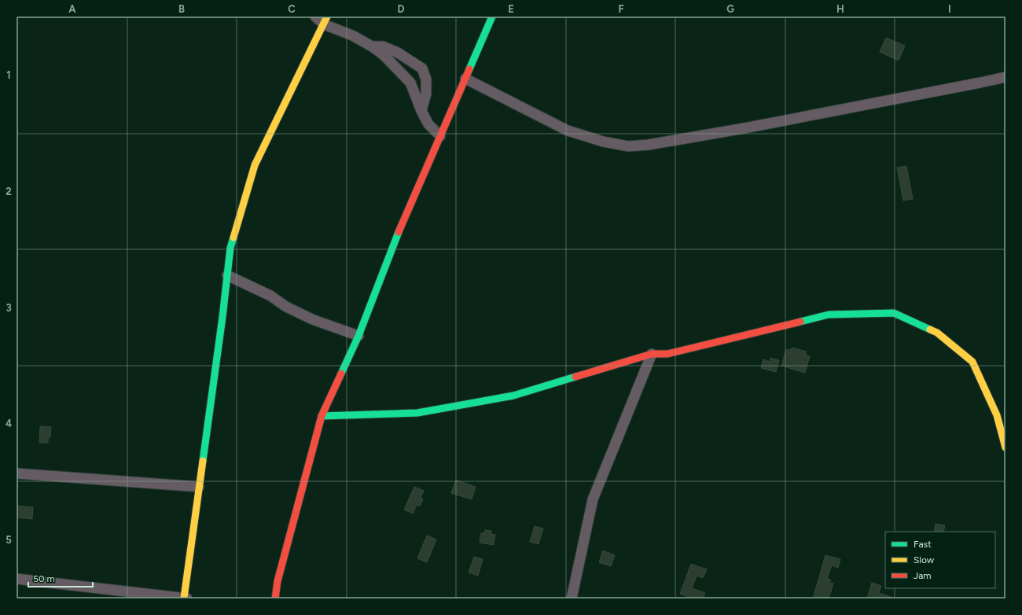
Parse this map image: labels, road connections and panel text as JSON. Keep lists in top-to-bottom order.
{
  "legend": ["Fast", "Slow", "Jam"],
  "scale_bar": "50 m",
  "grid": {
    "columns": [
      "A",
      "B",
      "C",
      "D",
      "E",
      "F",
      "G",
      "H",
      "I"
    ],
    "rows": [
      "1",
      "2",
      "3",
      "4",
      "5"
    ]
  }
}
